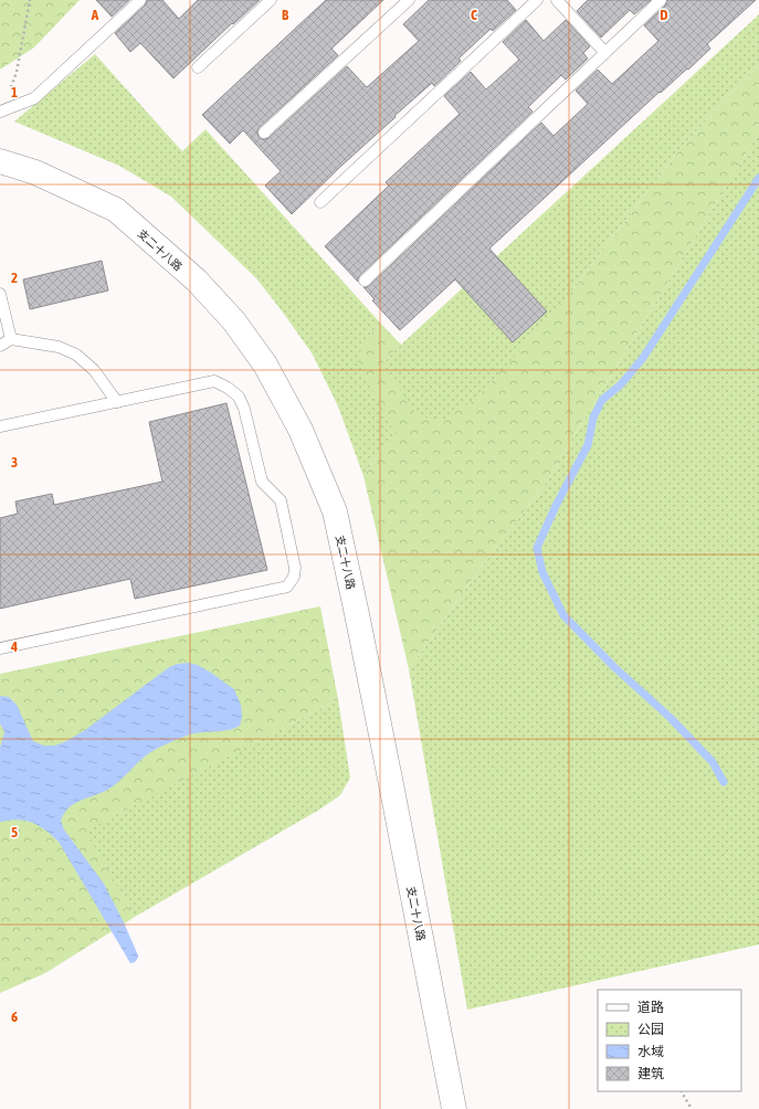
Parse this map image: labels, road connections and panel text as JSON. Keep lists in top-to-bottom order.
{
  "streets": {
    "street": ["支二十八路"]
  },
  "legend": [
    "道路",
    "公园",
    "水域",
    "建筑"
  ],
  "grid": {
    "columns": [
      "A",
      "B",
      "C",
      "D"
    ],
    "rows": [
      "1",
      "2",
      "3",
      "4",
      "5",
      "6"
    ]
  }
}
